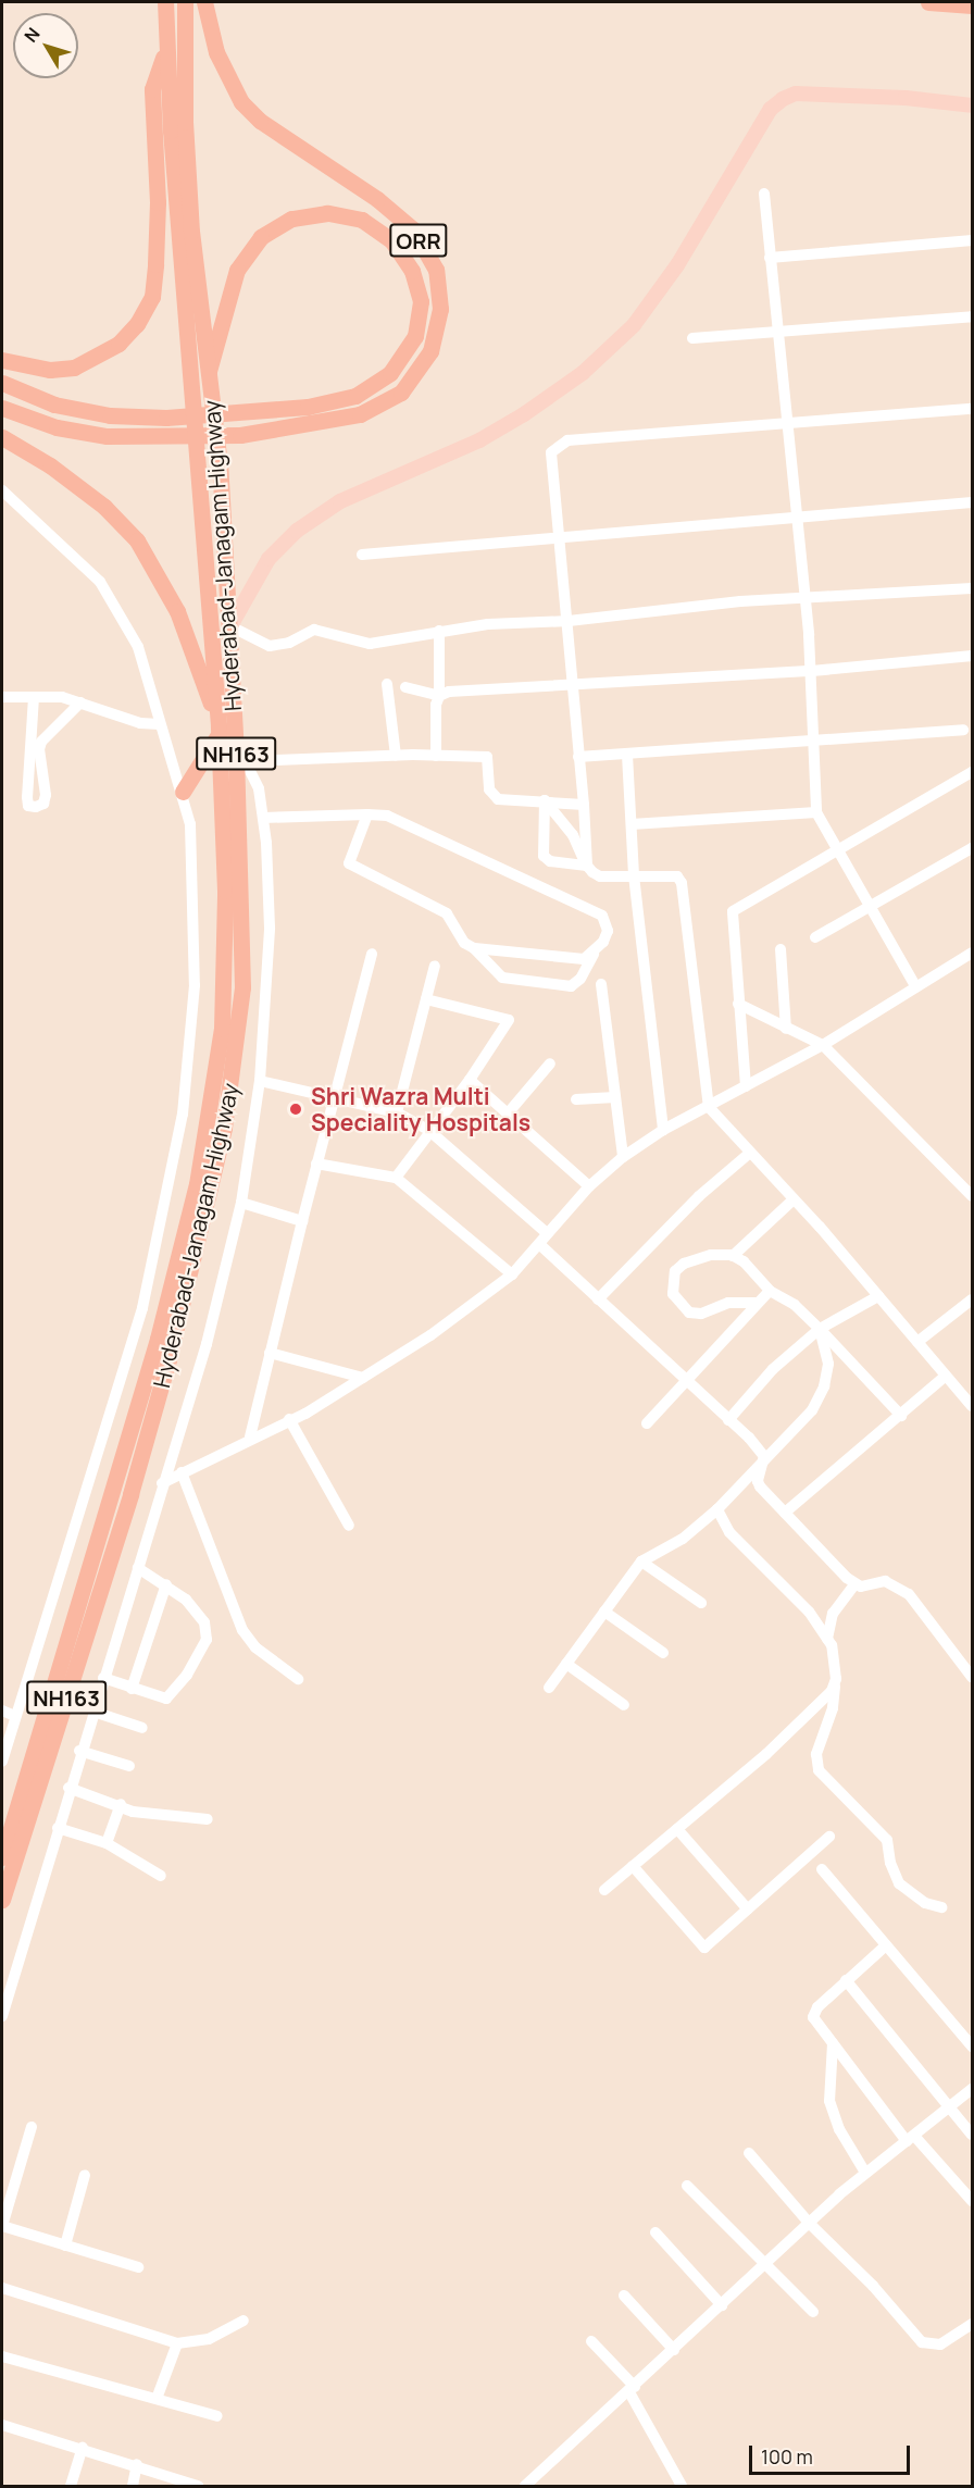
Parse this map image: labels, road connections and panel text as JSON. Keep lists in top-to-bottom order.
{
  "streets": {
    "highway": ["ORR", "Hyderabad-Janagam Highway", "NH163"]
  },
  "crossings": [
    ["ORR", "Hyderabad-Janagam Highway"]
  ],
  "places": ["Shri Wazra Multi Speciality Hospitals"],
  "scale_bar": "100 m",
  "north": "top left"
}
